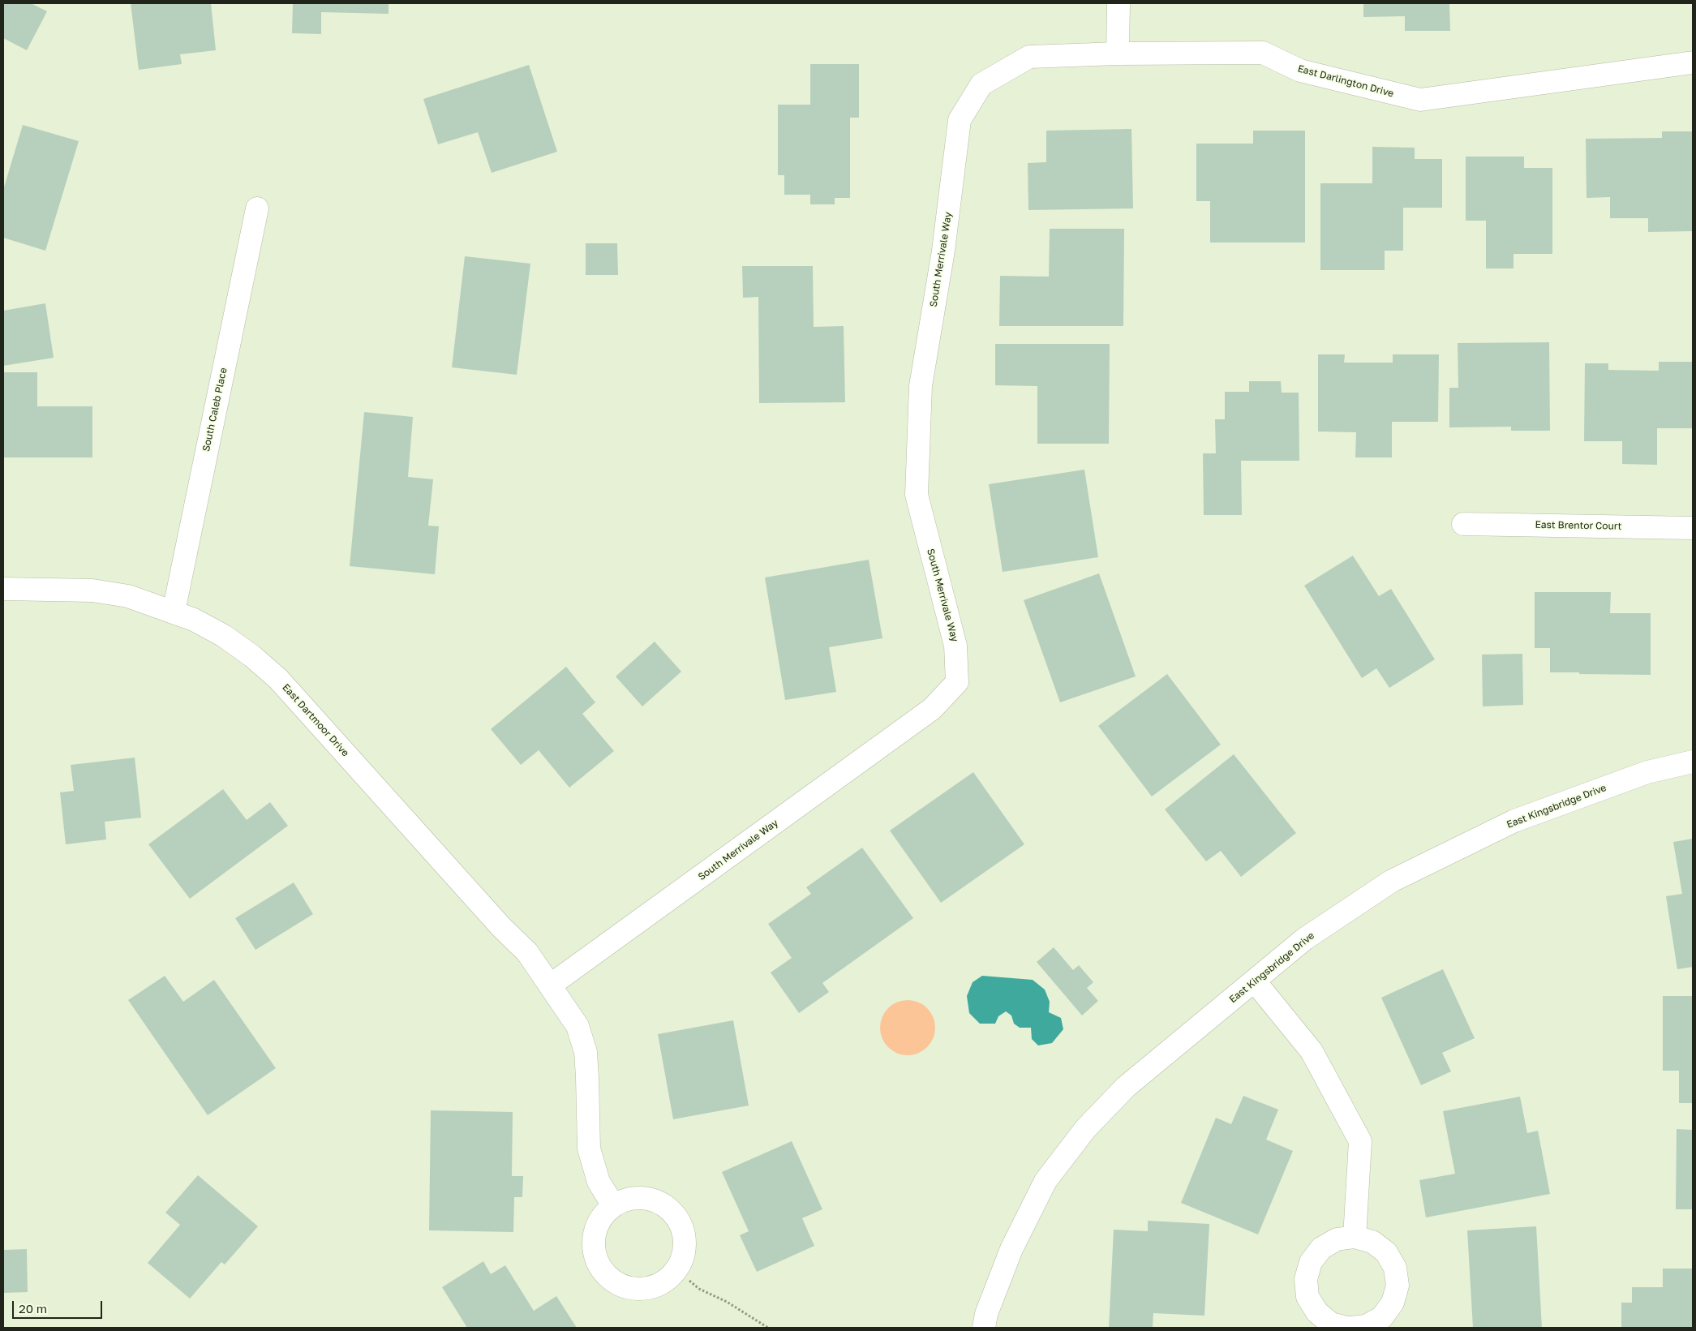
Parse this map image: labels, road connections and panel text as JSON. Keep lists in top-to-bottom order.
{
  "streets": {
    "street": [
      "East Darlington Drive",
      "South Merrivale Way",
      "South Caleb Place",
      "East Brentor Court",
      "East Dartmoor Drive",
      "East Kingsbridge Drive"
    ]
  },
  "crossings": [
    ["East Darlington Drive", "South Merrivale Way"],
    ["South Merrivale Way", "East Dartmoor Drive"],
    ["South Caleb Place", "East Dartmoor Drive"]
  ],
  "scale_bar": "20 m"
}
